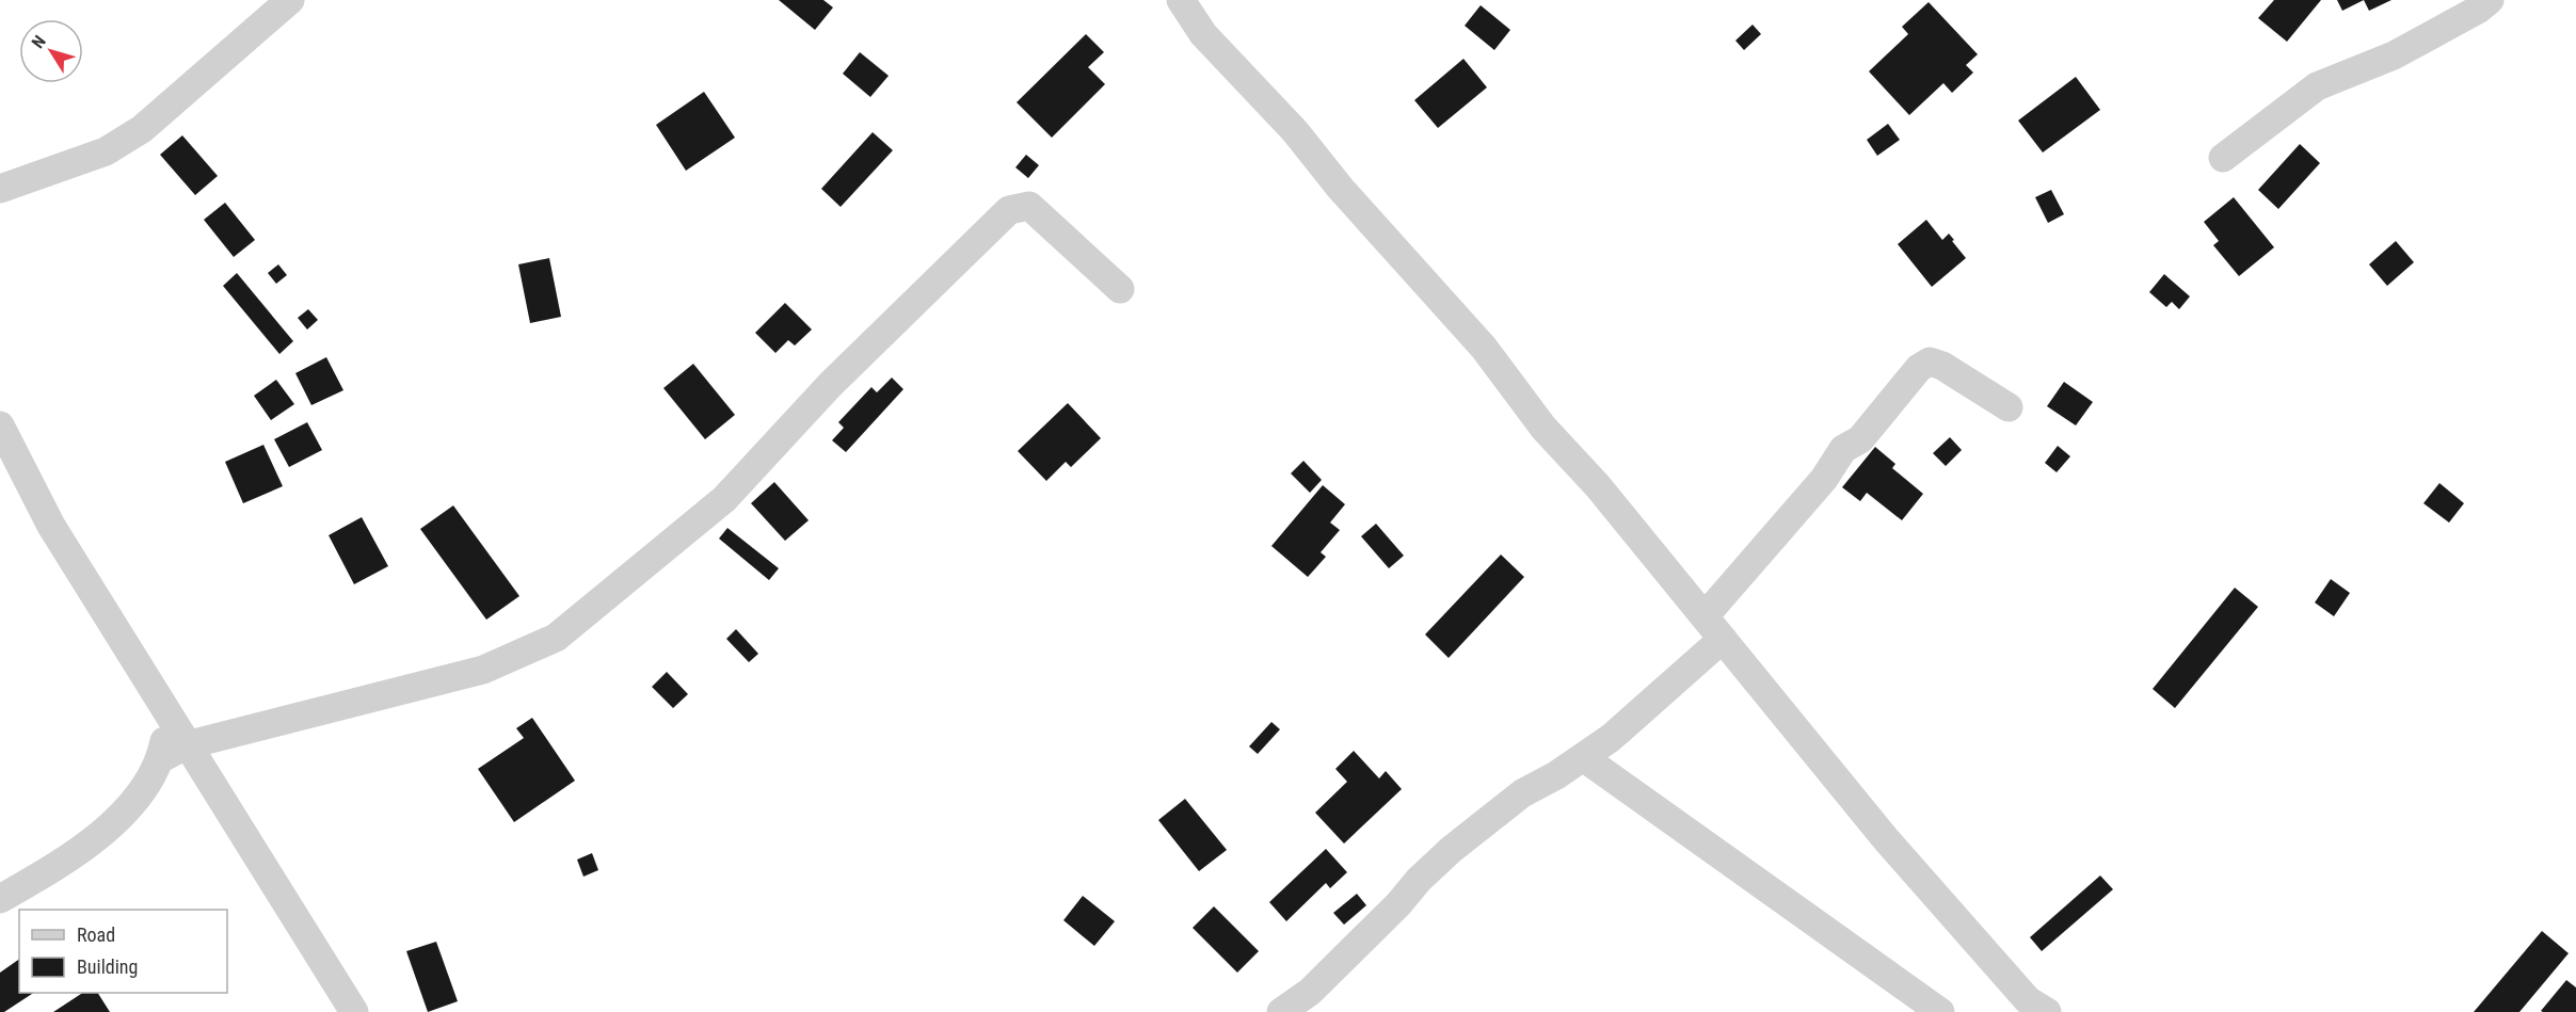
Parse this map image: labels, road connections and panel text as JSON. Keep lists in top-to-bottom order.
{
  "legend": ["Road", "Building"],
  "north": "top left"
}
